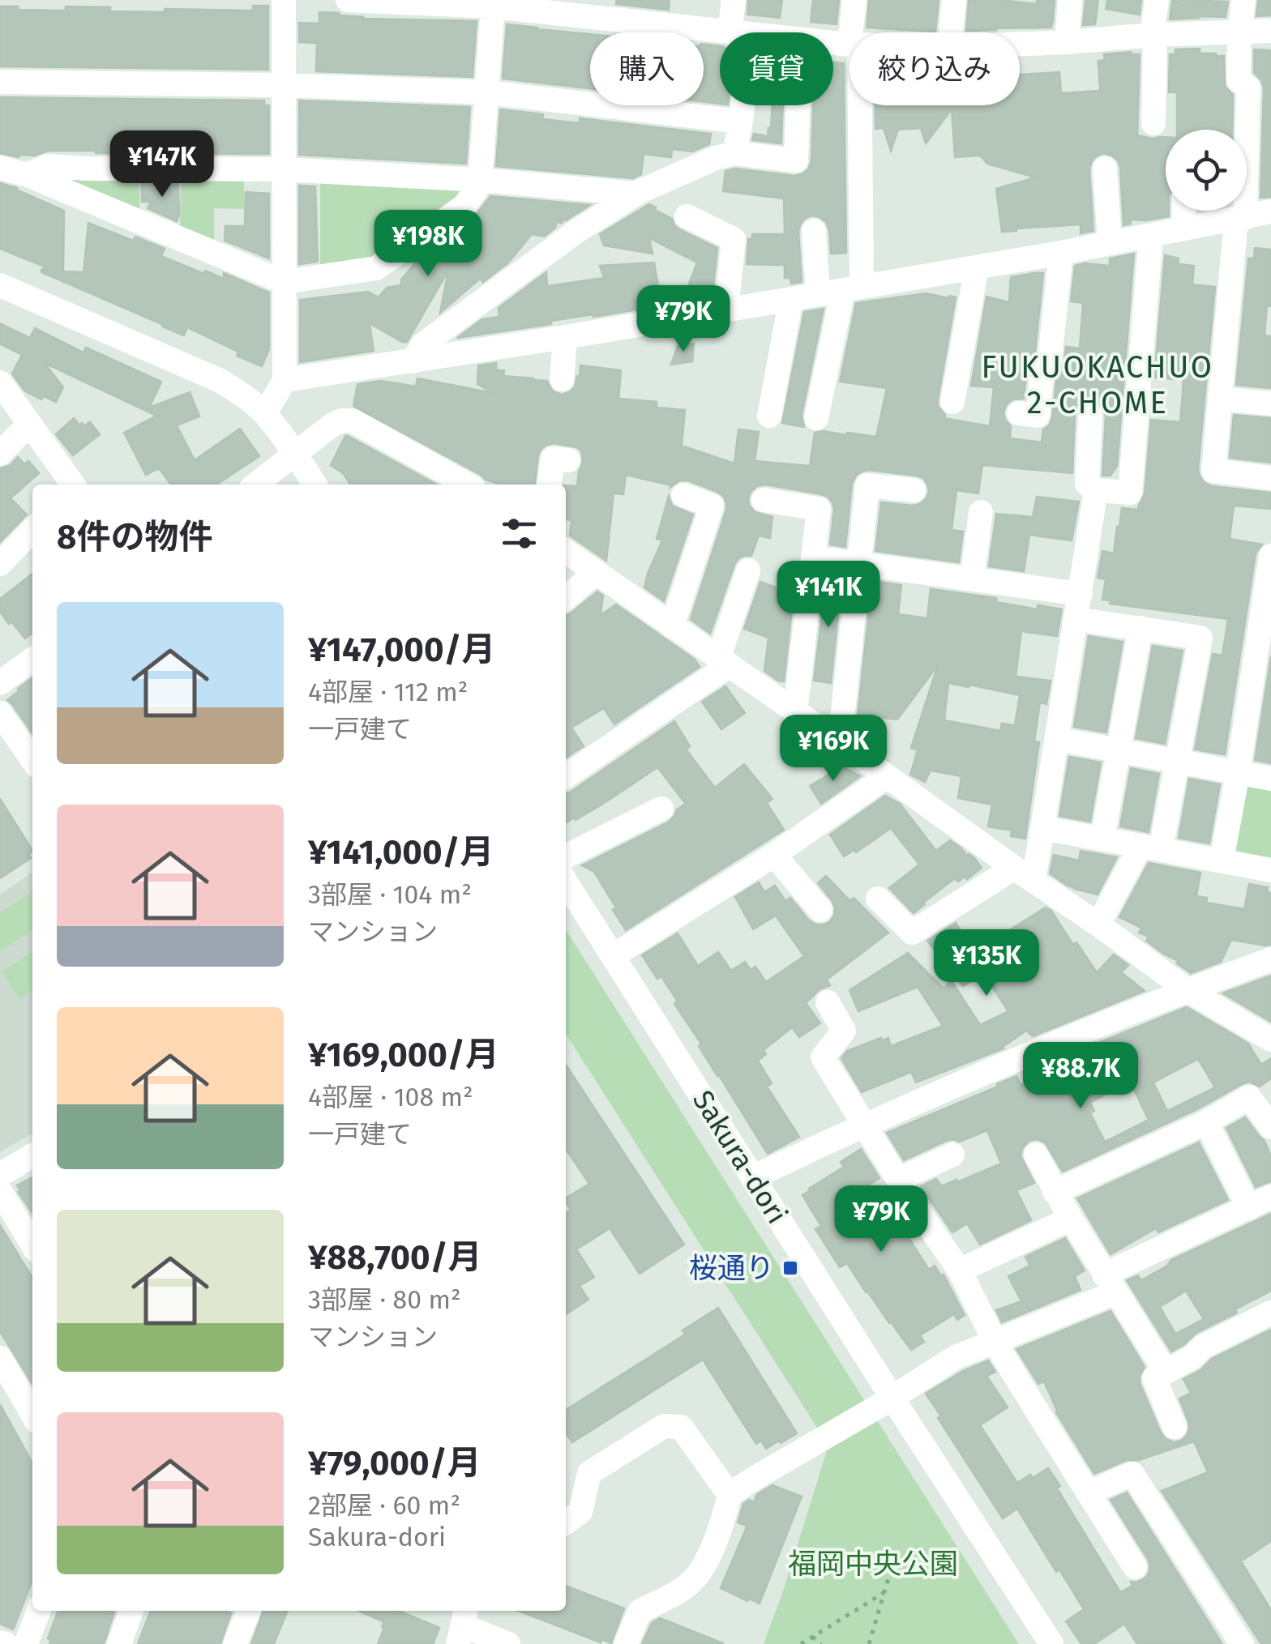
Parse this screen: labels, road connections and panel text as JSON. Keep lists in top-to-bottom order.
{
  "streets": {
    "street": ["Sakura-dori"]
  },
  "districts": ["FUKUOKACHUO 2-CHOME"],
  "parks": ["福岡中央公園"],
  "places": {
    "transit": ["桜通り"]
  },
  "page": {
    "chip": ["購入", "賃貸", "絞り込み"],
    "price": [
      "¥147K",
      "¥198K",
      "¥79K",
      "¥141K",
      "¥169K",
      "¥135K",
      "¥88.7K",
      "¥79K"
    ],
    "heading": "8件の物件",
    "list": [
      {
        "name": "¥147,000/月",
        "note": "4部屋 · 112 m² · 一戸建て"
      },
      {
        "name": "¥141,000/月",
        "note": "3部屋 · 104 m² · マンション"
      },
      {
        "name": "¥169,000/月",
        "note": "4部屋 · 108 m² · 一戸建て"
      },
      {
        "name": "¥88,700/月",
        "note": "3部屋 · 80 m² · マンション"
      },
      {
        "name": "¥79,000/月",
        "note": "2部屋 · 60 m² · Sakura-dori"
      }
    ]
  }
}
